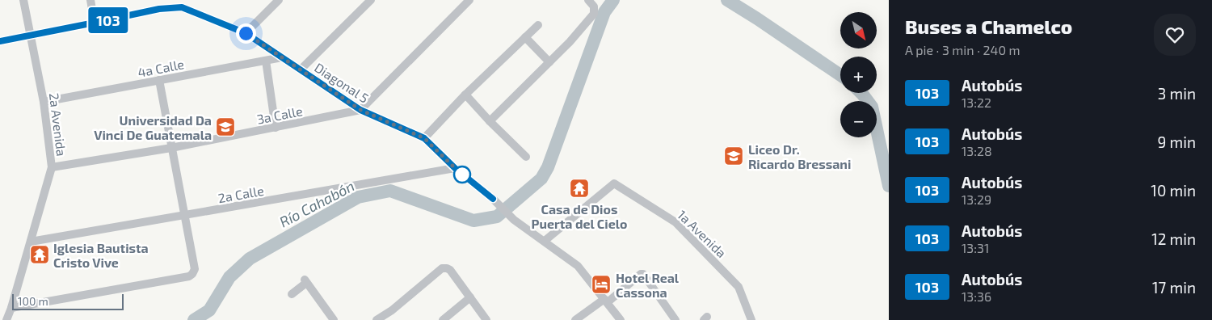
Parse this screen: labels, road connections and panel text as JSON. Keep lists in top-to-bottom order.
{
  "streets": {
    "street": [
      "4a Calle",
      "Diagonal 5",
      "3a Calle",
      "2a Avenida",
      "2a Calle",
      "1a Avenida"
    ]
  },
  "crossings": [
    ["4a Calle", "Diagonal 5"],
    ["4a Calle", "2a Avenida"],
    ["Diagonal 5", "3a Calle"],
    ["Diagonal 5", "2a Avenida"],
    ["Diagonal 5", "2a Calle"],
    ["Diagonal 5", "1a Avenida"],
    ["3a Calle", "2a Avenida"],
    ["2a Avenida", "2a Calle"]
  ],
  "water": ["Río Cahabón"],
  "places": {
    "school or university": ["Universidad Da Vinci De Guatemala", "Liceo Dr. Ricardo Bressani"],
    "temple": ["Casa de Dios Puerta del Cielo", "Iglesia Bautista Cristo Vive"],
    "hotel": ["Hotel Real Cassona"]
  },
  "lines": ["bus line 103"],
  "scale_bar": "100 m",
  "north": "bottom right",
  "page": {
    "on_map": "103",
    "heading": ["Buses a Chamelco", "A pie · 3 min · 240 m"],
    "map_buttons": ["+", "−"],
    "list": [
      {
        "mark": "103",
        "name": "Autobús",
        "note": "13:22",
        "value": "3 min"
      },
      {
        "mark": "103",
        "name": "Autobús",
        "note": "13:28",
        "value": "9 min"
      },
      {
        "mark": "103",
        "name": "Autobús",
        "note": "13:29",
        "value": "10 min"
      },
      {
        "mark": "103",
        "name": "Autobús",
        "note": "13:31",
        "value": "12 min"
      },
      {
        "mark": "103",
        "name": "Autobús",
        "note": "13:36",
        "value": "17 min"
      }
    ],
    "scale": "100 m"
  }
}
